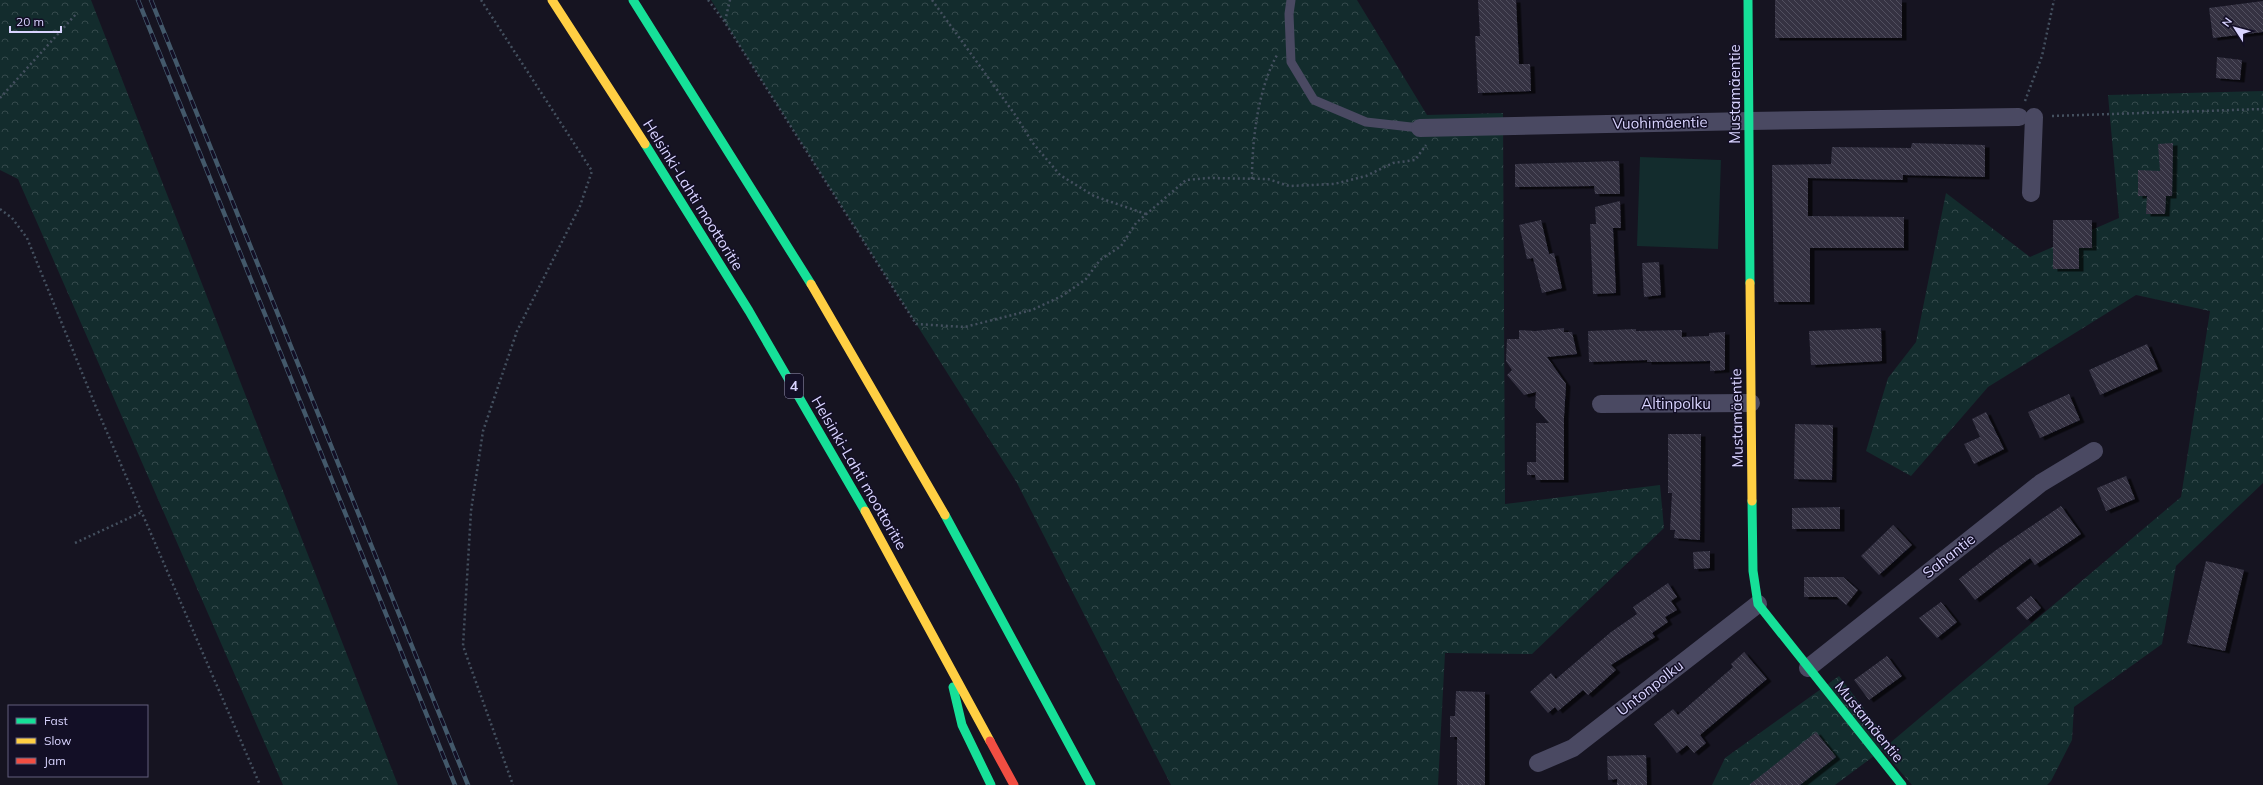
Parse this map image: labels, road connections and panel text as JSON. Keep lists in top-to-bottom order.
{
  "streets": {
    "main road": ["Mustamäentie", "Helsinki-Lahti moottoritie", "4"],
    "street": [
      "Vuohimäentie",
      "Altinpolku",
      "Sahantie",
      "Untonpolku"
    ]
  },
  "crossings": [
    ["Mustamäentie", "Vuohimäentie"],
    ["Mustamäentie", "Altinpolku"],
    ["Mustamäentie", "Sahantie"],
    ["Mustamäentie", "Untonpolku"]
  ],
  "legend": ["Fast", "Slow", "Jam"],
  "scale_bar": "20 m",
  "north": "top left"
}
